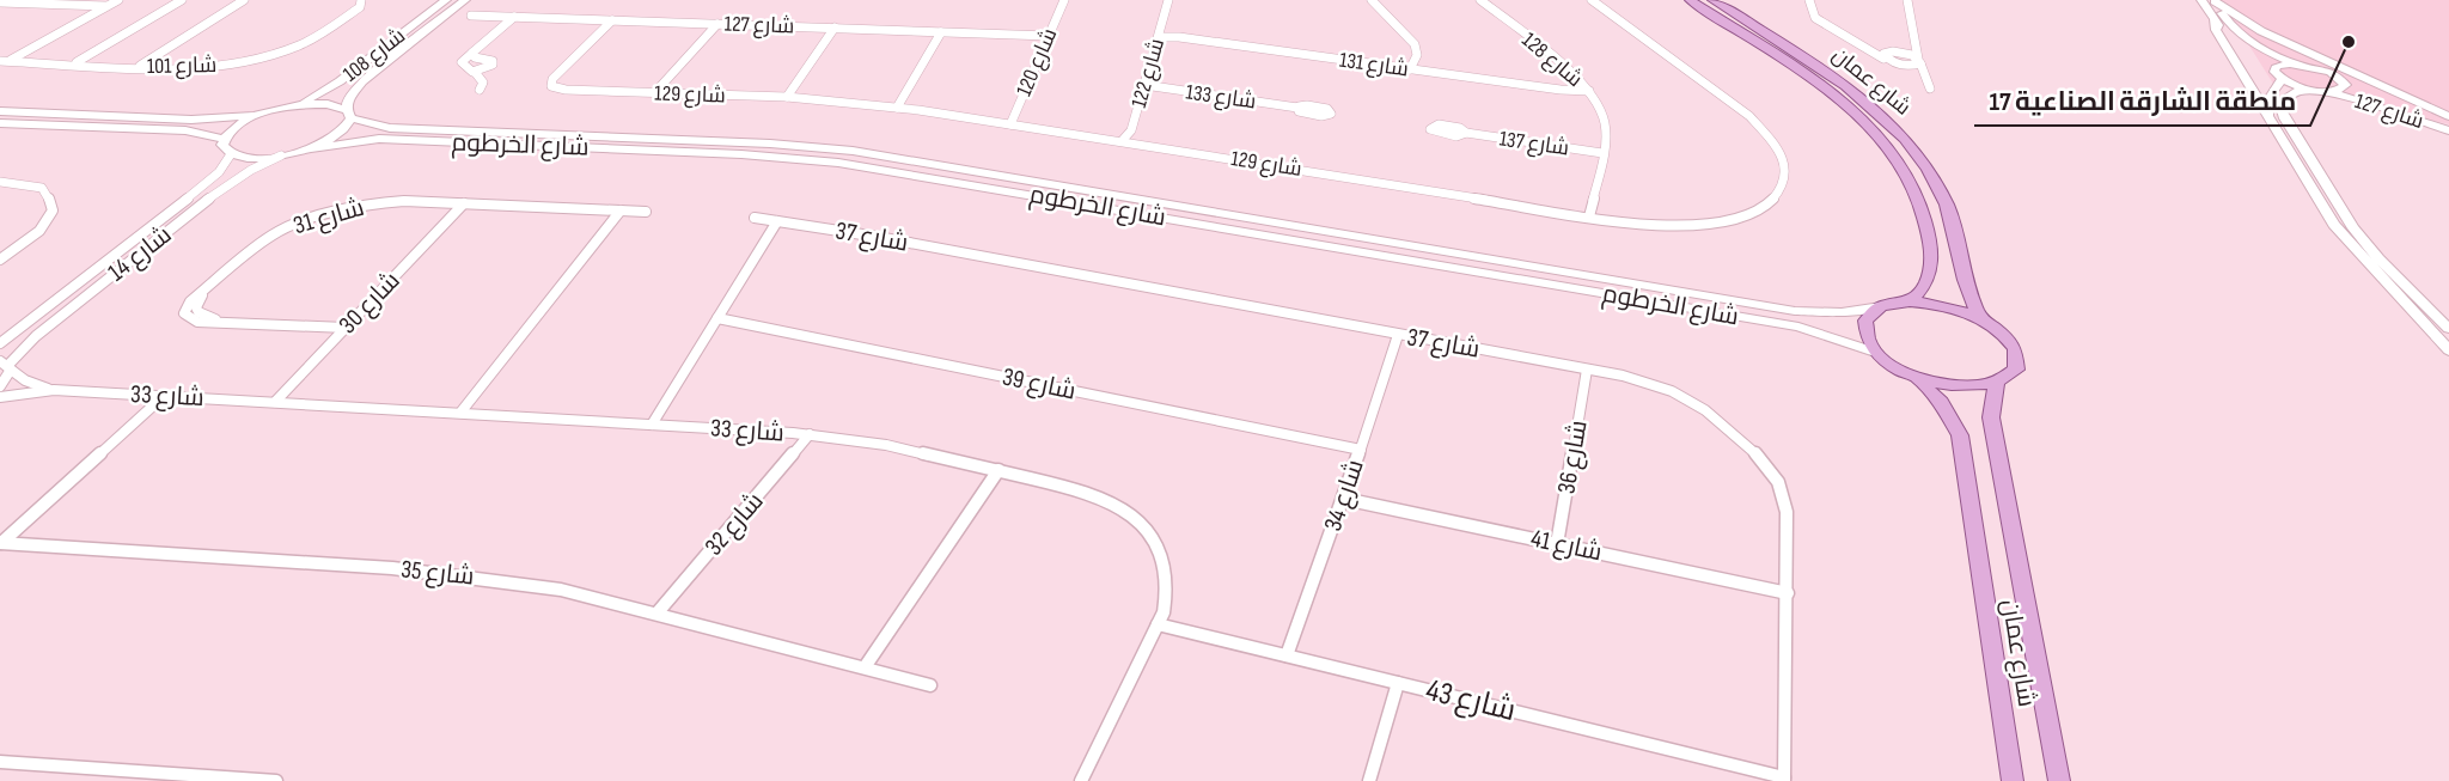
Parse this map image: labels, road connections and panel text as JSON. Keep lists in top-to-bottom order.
{
  "streets": {
    "main road": [
      "شارع 127",
      "شارع 108",
      "شارع عمان",
      "شارع الخرطوم"
    ],
    "street": [
      "شارع 128",
      "شارع 120",
      "شارع 131",
      "شارع 101",
      "شارع 122",
      "شارع 129",
      "شارع 133",
      "شارع 137",
      "شارع 31",
      "شارع 37",
      "شارع 14",
      "شارع 30",
      "شارع 39",
      "شارع 33",
      "شارع 36",
      "شارع 34",
      "شارع 32",
      "شارع 41",
      "شارع 35",
      "شارع 43"
    ]
  },
  "crossings": [
    ["شارع 127", "شارع 120"],
    ["شارع 127", "شارع 129"],
    ["شارع 108", "شارع الخرطوم"],
    ["شارع 128", "شارع 131"],
    ["شارع 128", "شارع 129"],
    ["شارع 128", "شارع 137"],
    ["شارع 120", "شارع 129"],
    ["شارع 131", "شارع 122"],
    ["شارع 122", "شارع 129"],
    ["شارع 122", "شارع 133"],
    ["شارع 31", "شارع 30"],
    ["شارع 37", "شارع 36"],
    ["شارع 37", "شارع 34"],
    ["شارع 37", "شارع 41"],
    ["شارع 37", "شارع 43"],
    ["شارع 14", "شارع 33"],
    ["شارع 30", "شارع 33"],
    ["شارع 39", "شارع 34"],
    ["شارع 33", "شارع 32"],
    ["شارع 33", "شارع 35"],
    ["شارع 33", "شارع 43"],
    ["شارع 36", "شارع 41"],
    ["شارع 34", "شارع 41"],
    ["شارع 34", "شارع 43"],
    ["شارع 32", "شارع 35"]
  ],
  "places": ["منطقة الشارقة الصناعية 17"]
}
